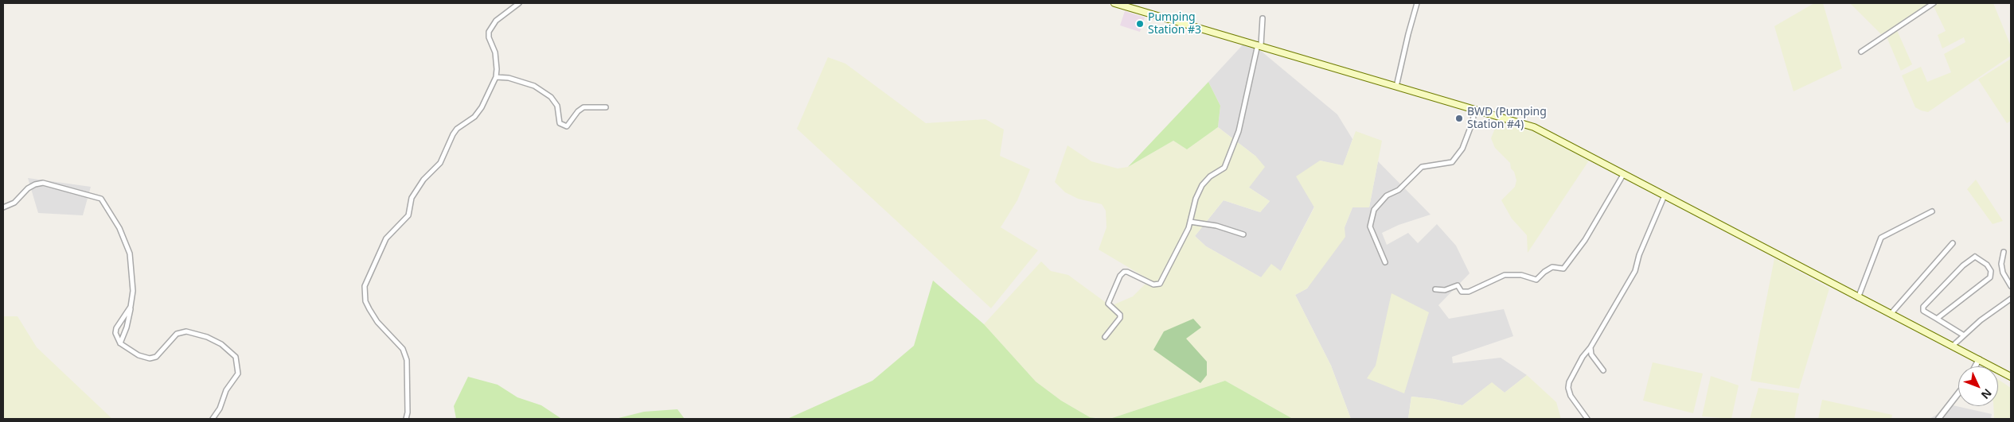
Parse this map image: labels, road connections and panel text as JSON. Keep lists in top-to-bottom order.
{
  "places": ["Pumping Station #3", "BWD (Pumping Station #4)"],
  "north": "bottom right"
}
